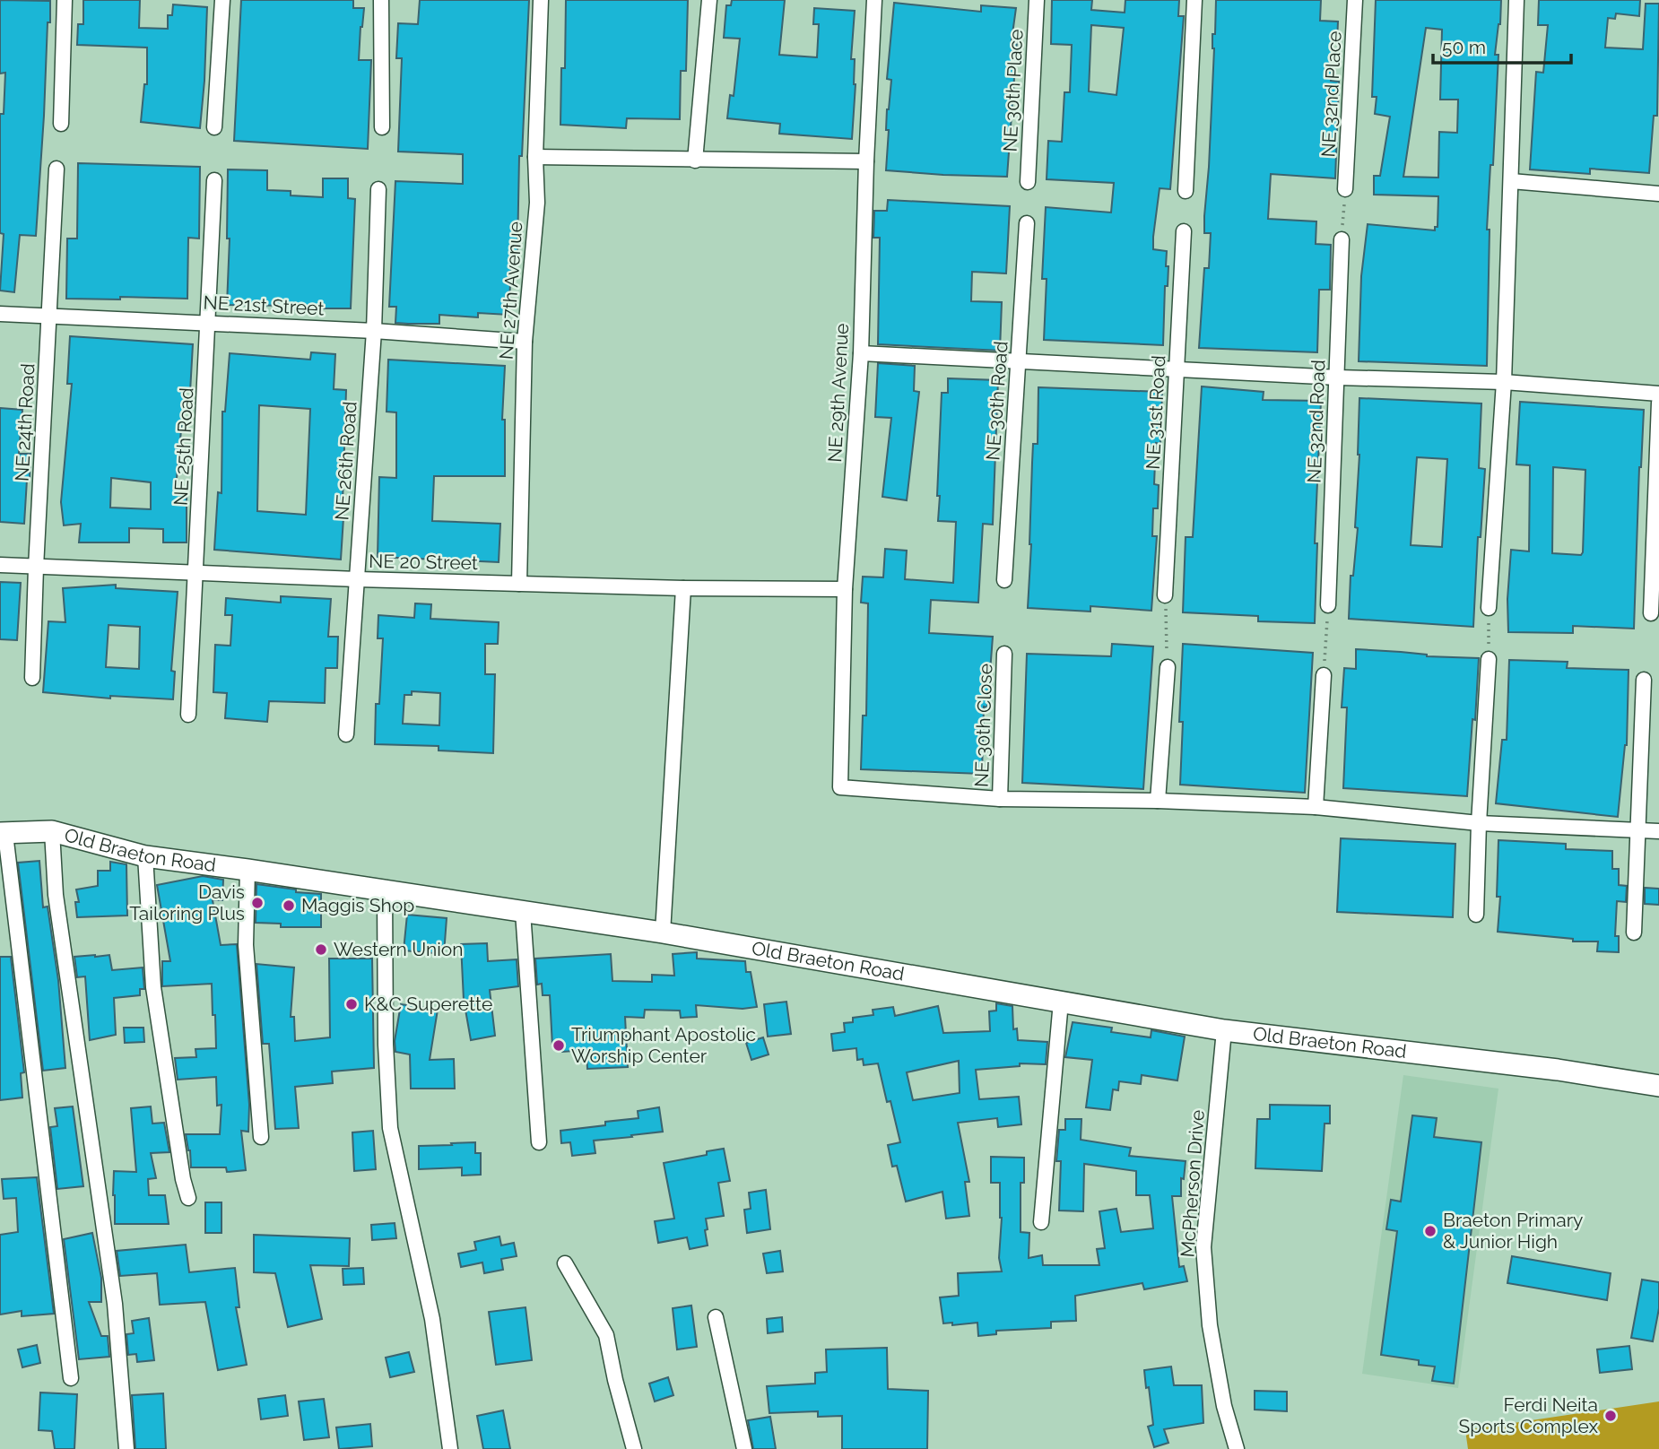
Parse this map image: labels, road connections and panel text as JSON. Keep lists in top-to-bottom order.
{
  "streets": {
    "street": [
      "NE 30th Place",
      "NE 32nd Place",
      "NE 27th Avenue",
      "NE 21st Street",
      "NE 29th Avenue",
      "NE 30th Road",
      "NE 31st Road",
      "NE 32nd Road",
      "NE 24th Road",
      "NE 25th Road",
      "NE 26th Road",
      "NE 20 Street",
      "NE 30th Close",
      "Old Braeton Road",
      "McPherson Drive"
    ]
  },
  "crossings": [
    ["NE 27th Avenue", "NE 21st Street"],
    ["NE 27th Avenue", "NE 20 Street"],
    ["NE 21st Street", "NE 24th Road"],
    ["NE 21st Street", "NE 25th Road"],
    ["NE 21st Street", "NE 26th Road"],
    ["NE 29th Avenue", "NE 20 Street"],
    ["NE 29th Avenue", "NE 30th Close"],
    ["NE 24th Road", "NE 20 Street"],
    ["NE 25th Road", "NE 20 Street"],
    ["NE 26th Road", "NE 20 Street"],
    ["Old Braeton Road", "McPherson Drive"]
  ],
  "places": [
    "Davis Tailoring Plus",
    "Maggis Shop",
    "Western Union",
    "K&C Superette",
    "Triumphant Apostolic Worship Center",
    "Braeton Primary & Junior High",
    "Ferdi Neita Sports Complex"
  ],
  "scale_bar": "50 m"
}
